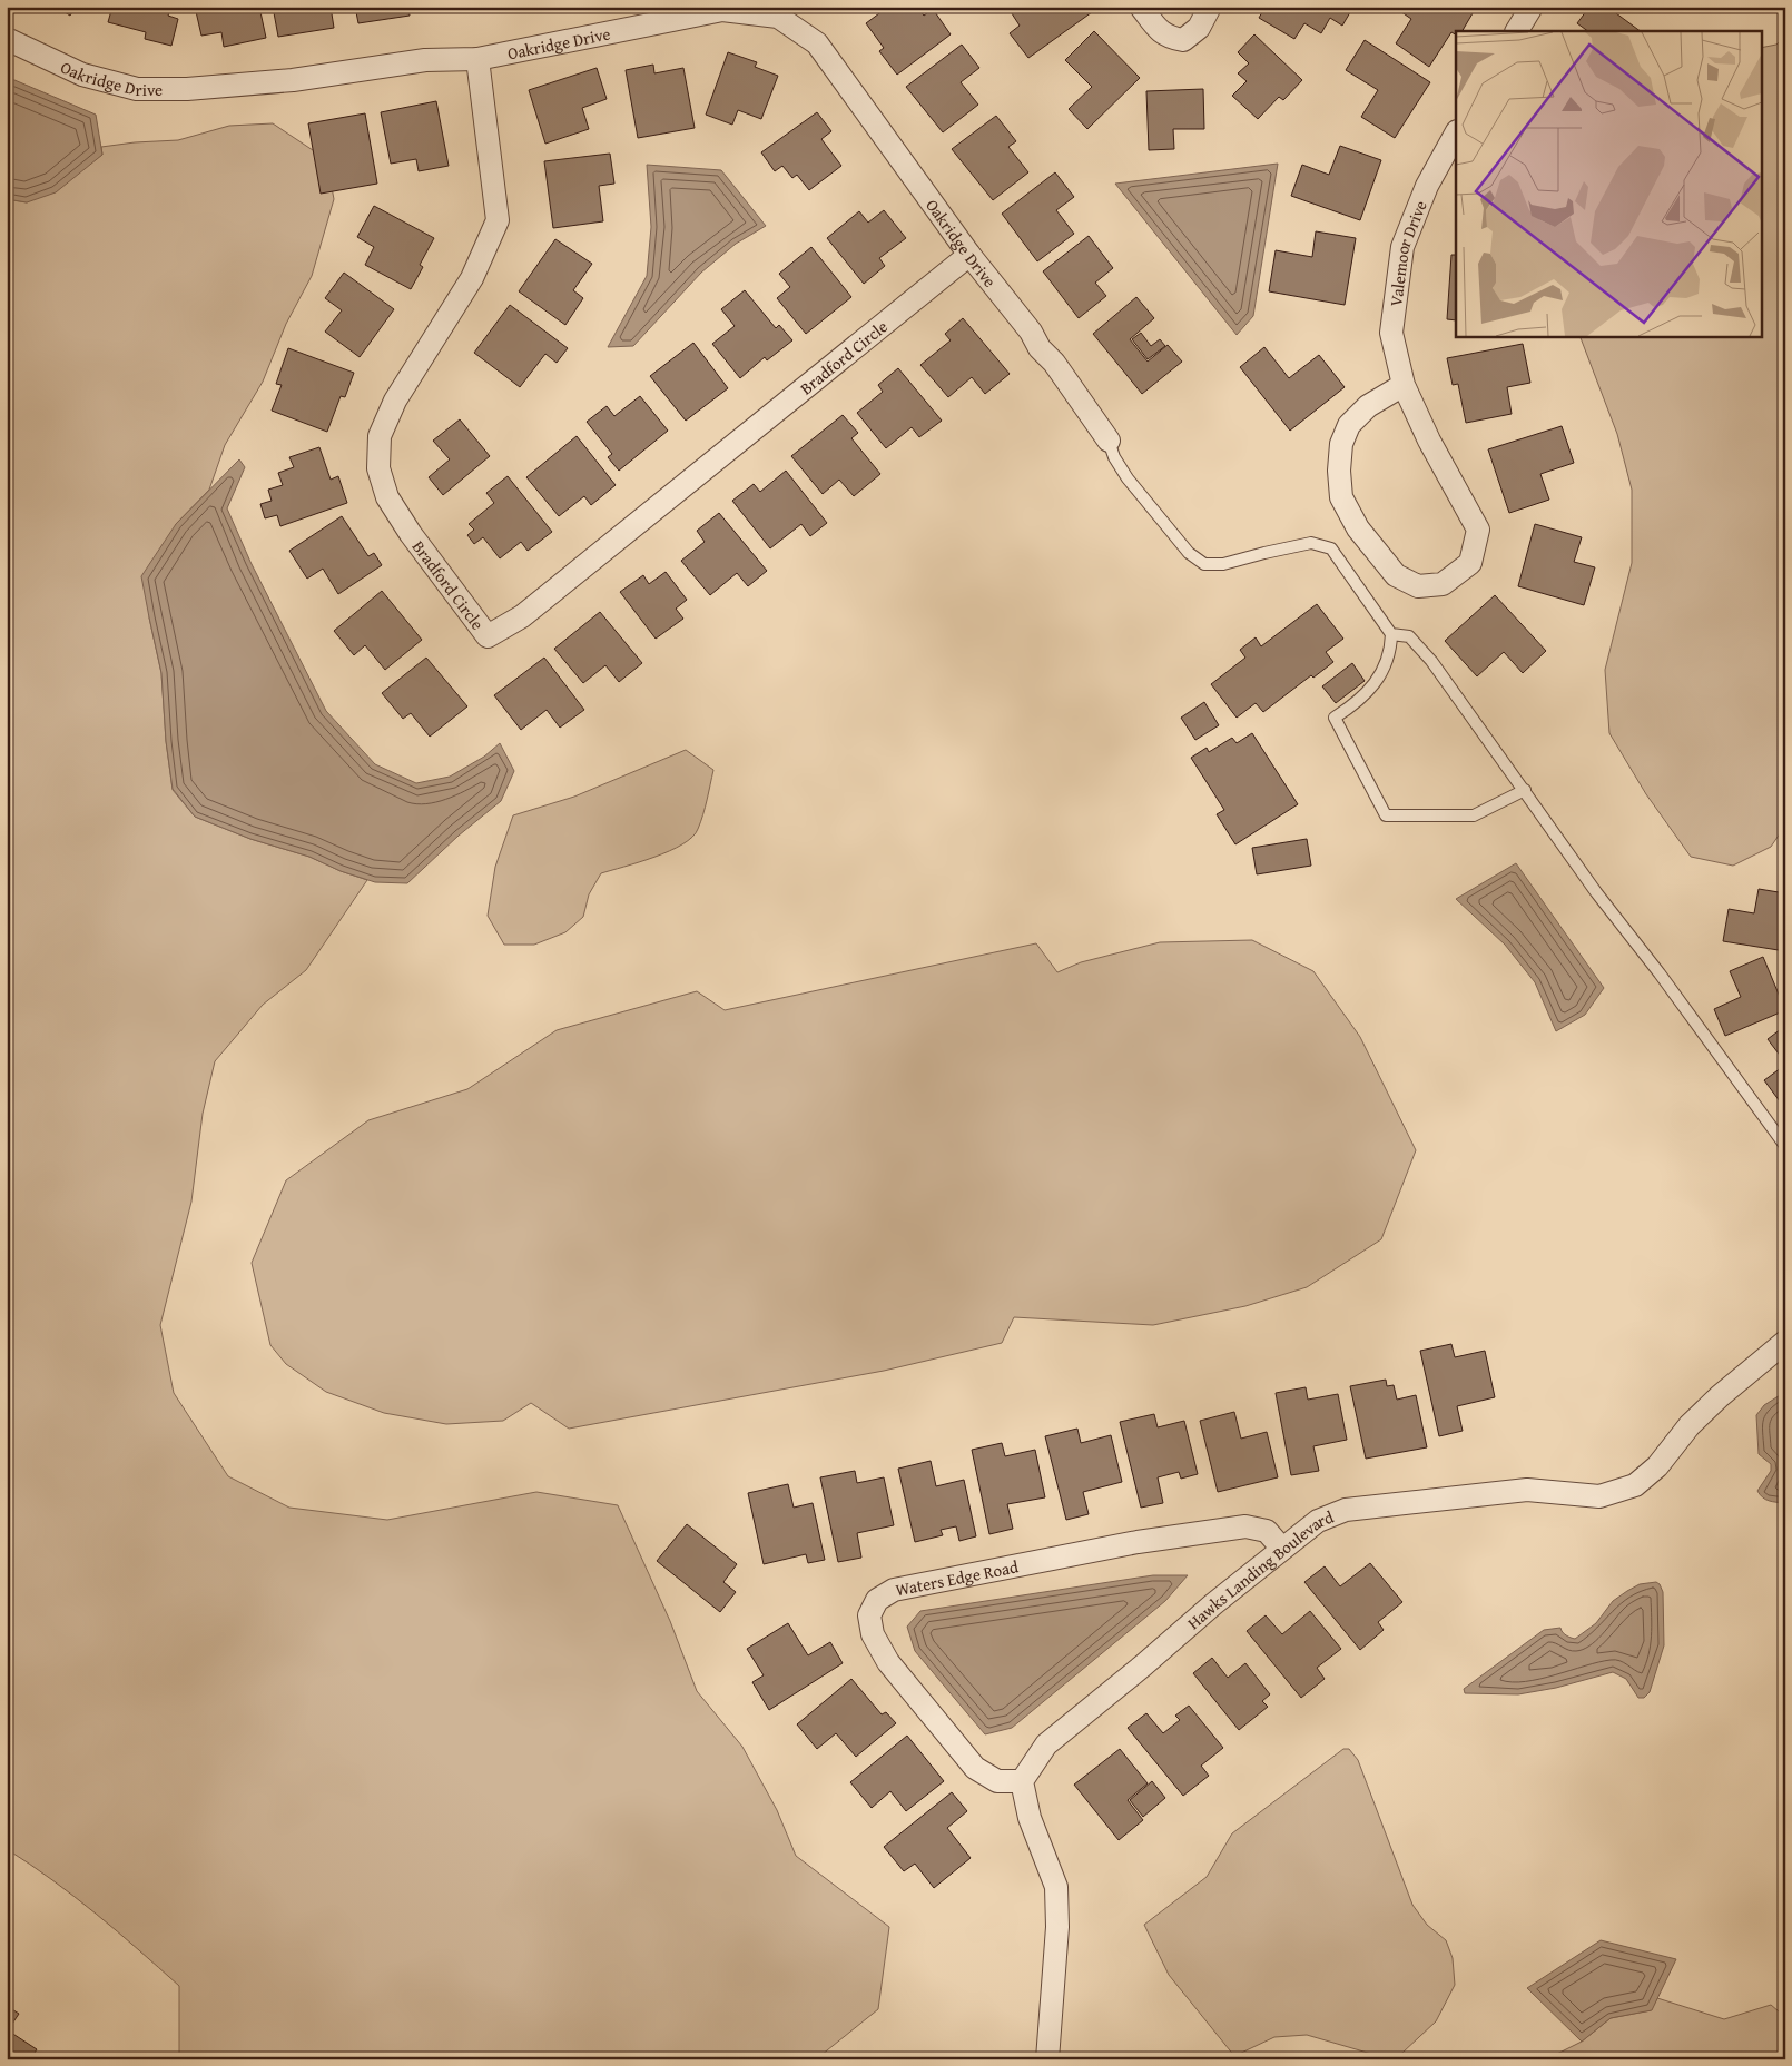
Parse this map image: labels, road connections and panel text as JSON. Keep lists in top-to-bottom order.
{
  "streets": {
    "street": [
      "Oakridge Drive",
      "Valemoor Drive",
      "Bradford Circle",
      "Hawks Landing Boulevard",
      "Waters Edge Road"
    ]
  },
  "crossings": [
    ["Oakridge Drive", "Bradford Circle"],
    ["Hawks Landing Boulevard", "Waters Edge Road"]
  ]
}
